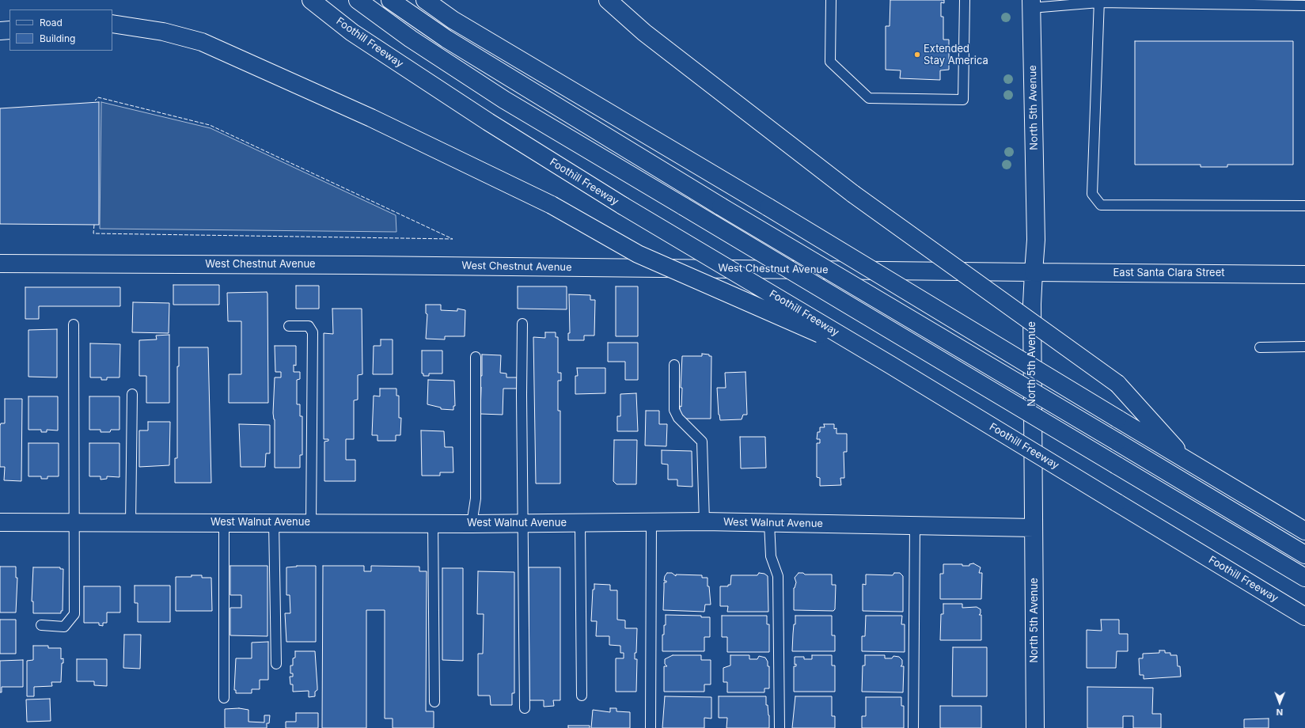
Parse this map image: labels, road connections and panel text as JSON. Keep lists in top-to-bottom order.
{
  "streets": {
    "main road": [
      "Foothill Freeway",
      "North 5th Avenue",
      "West Chestnut Avenue",
      "East Santa Clara Street",
      "West Walnut Avenue"
    ]
  },
  "crossings": [
    ["North 5th Avenue", "West Chestnut Avenue"],
    ["North 5th Avenue", "East Santa Clara Street"],
    ["North 5th Avenue", "West Walnut Avenue"],
    ["West Chestnut Avenue", "East Santa Clara Street"]
  ],
  "places": ["Extended Stay America"],
  "legend": ["Road", "Building"],
  "north": "bottom"
}
